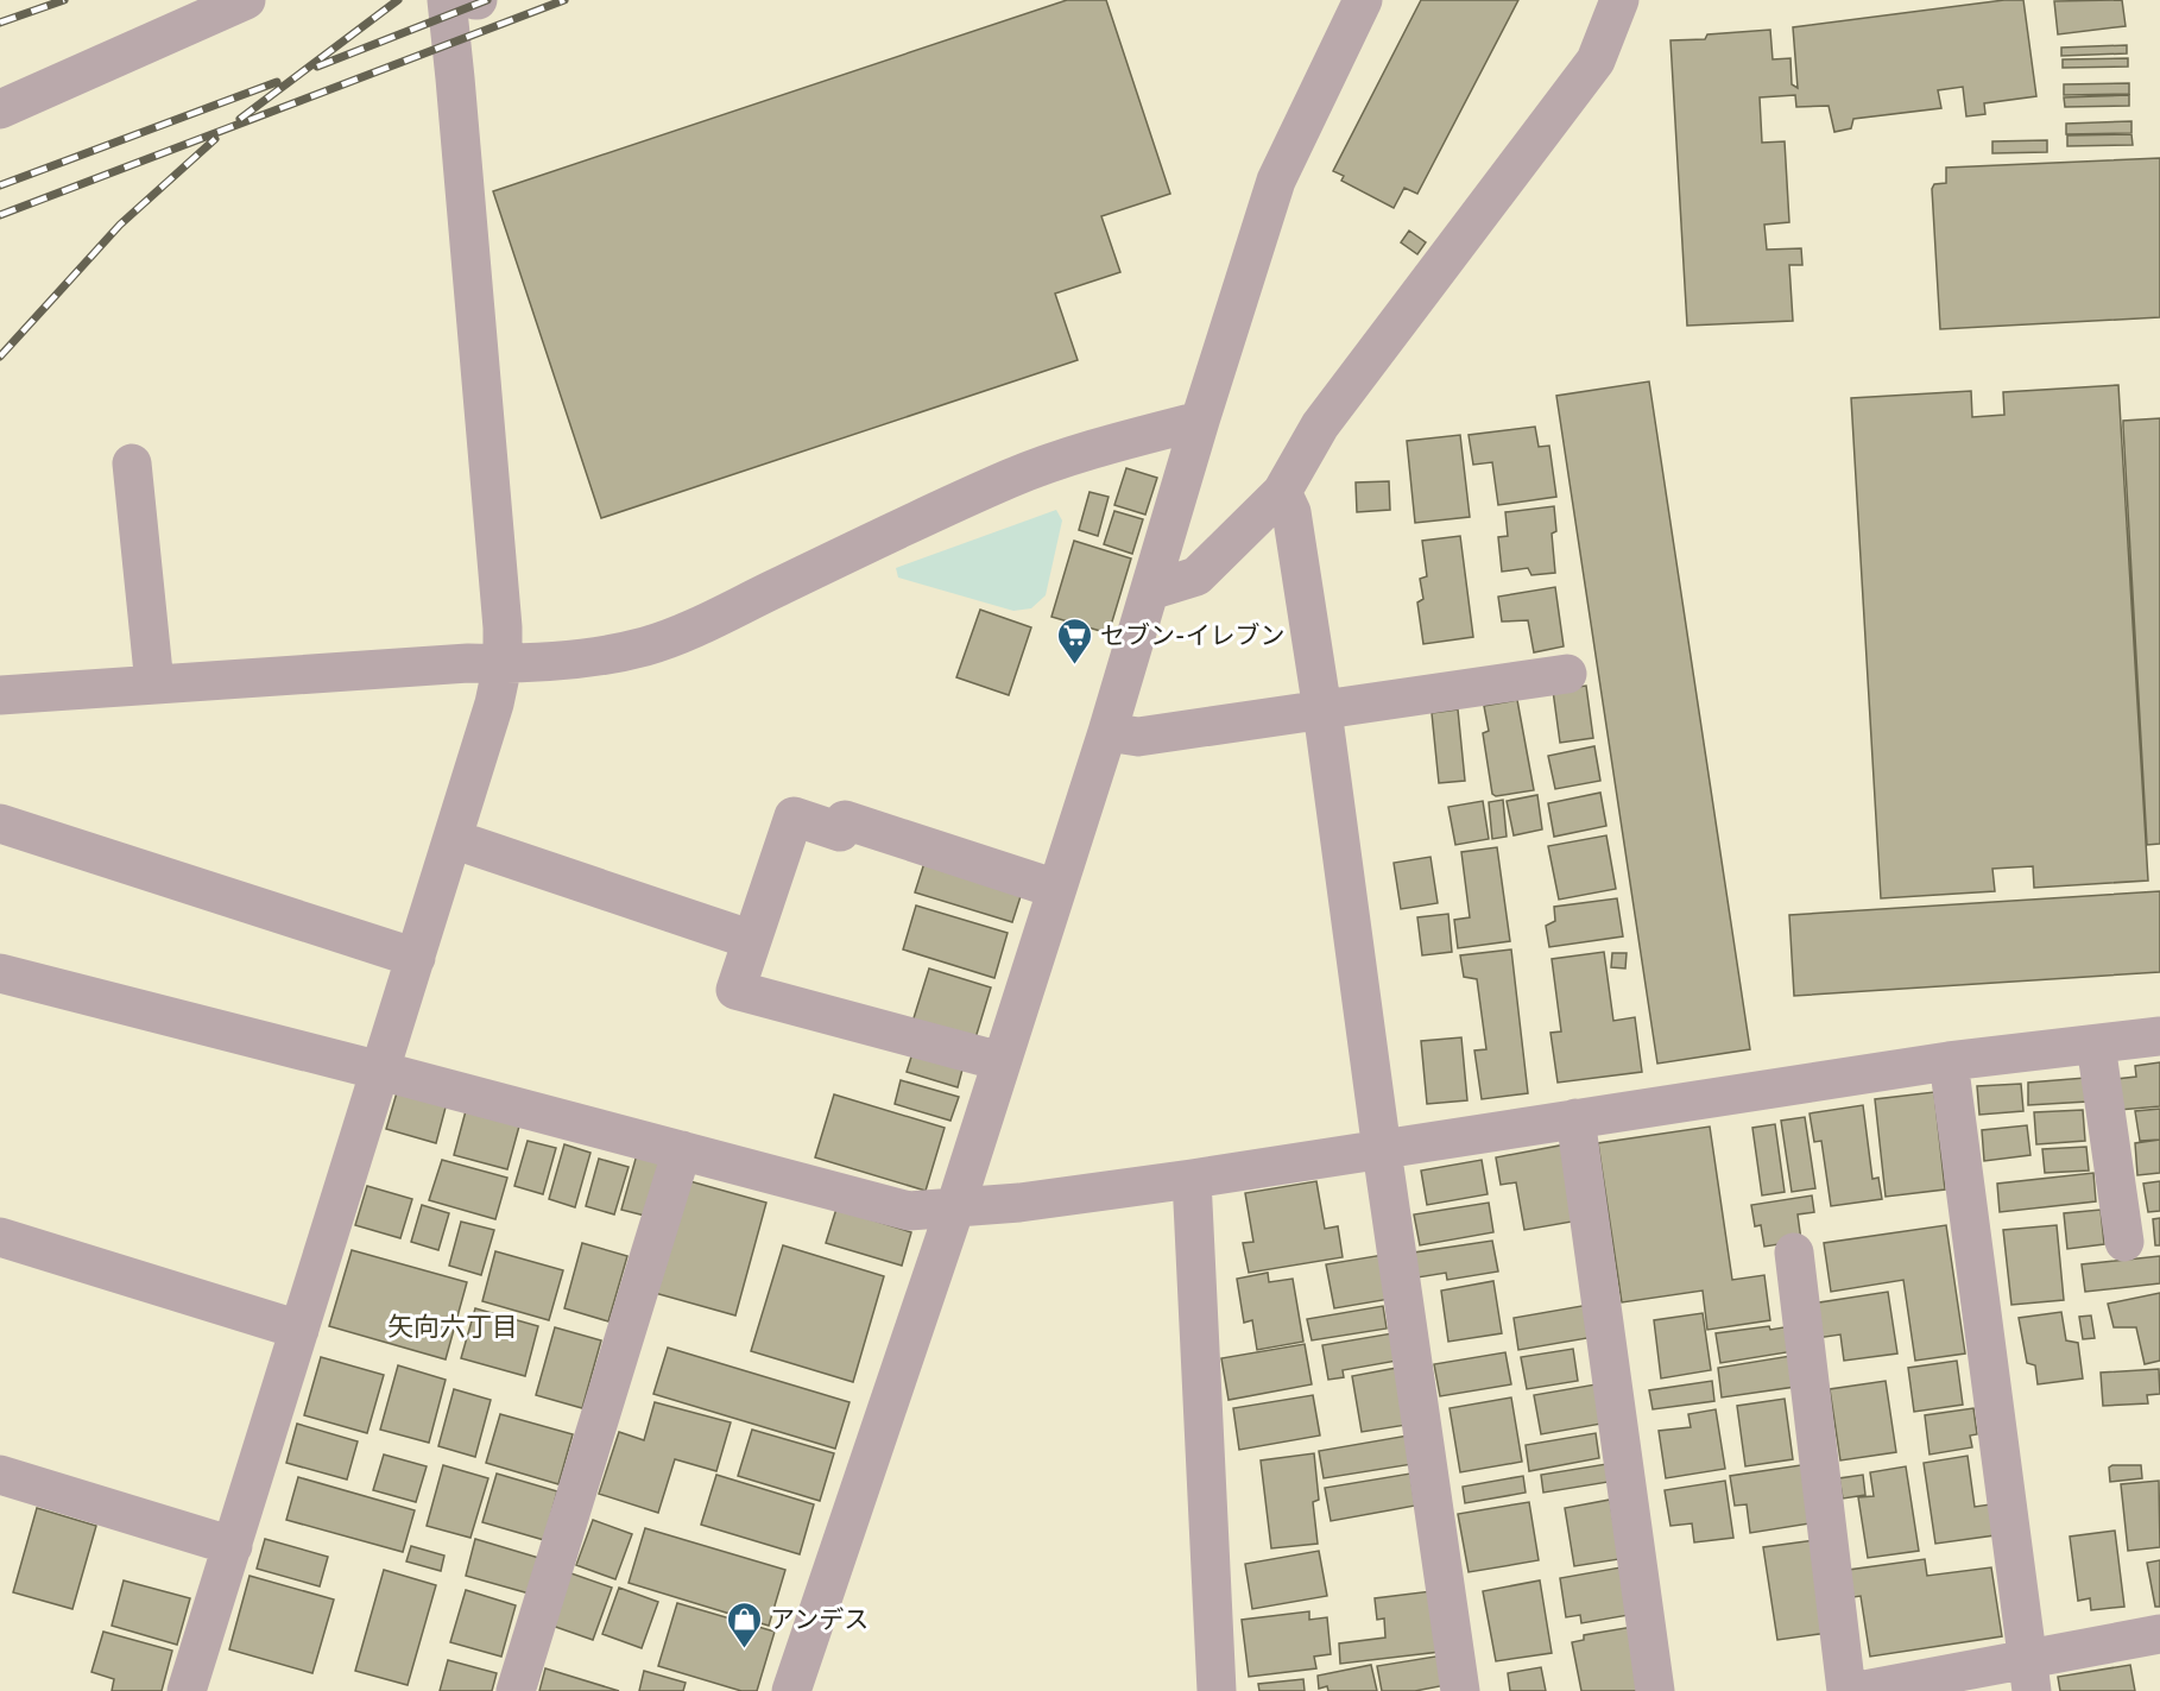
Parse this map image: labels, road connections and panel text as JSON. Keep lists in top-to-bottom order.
{
  "districts": ["矢向六丁目"],
  "places": {
    "supermarket": ["セブン-イレブン"],
    "shop": ["アンデス"]
  }
}
